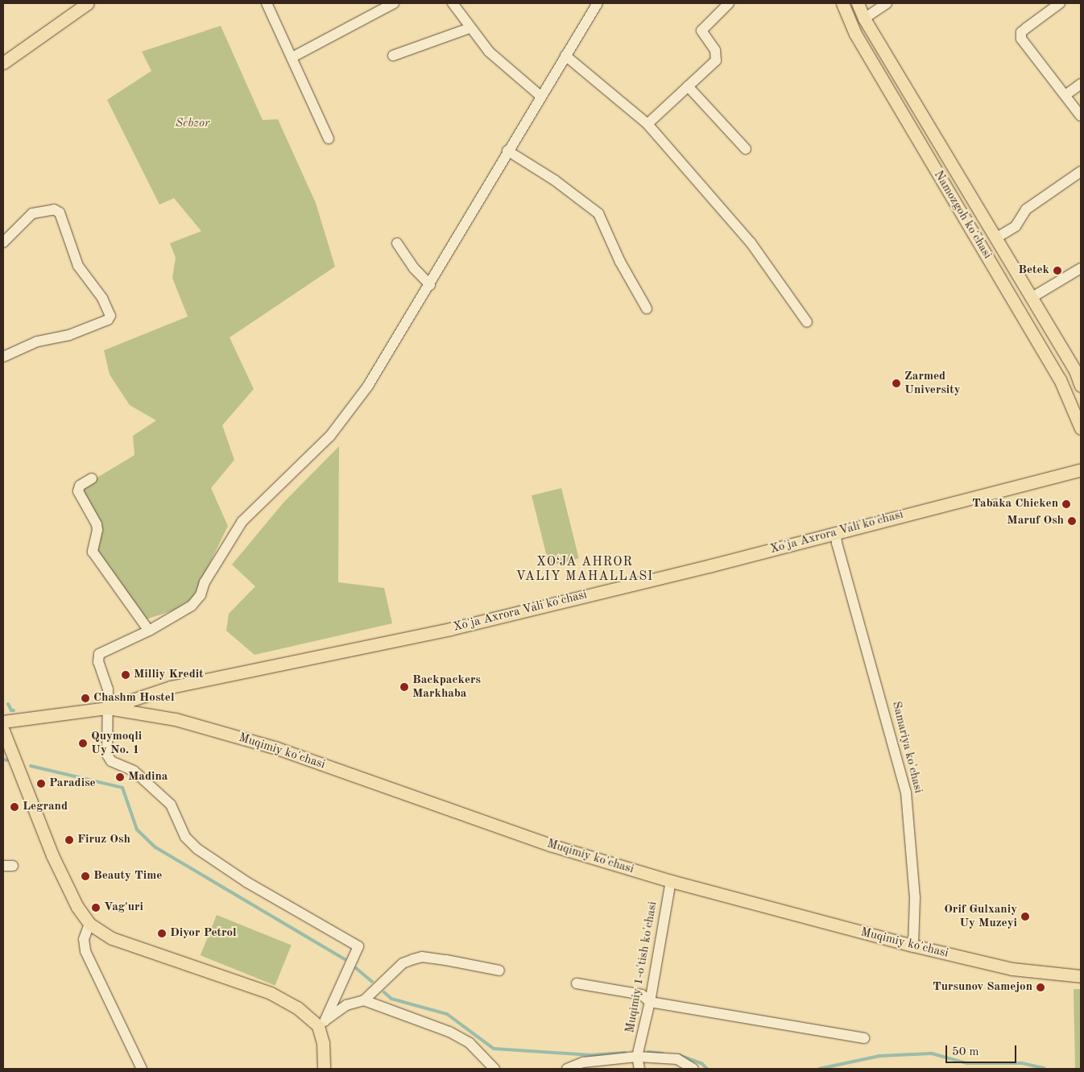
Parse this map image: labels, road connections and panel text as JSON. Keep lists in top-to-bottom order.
{
  "streets": {
    "main road": ["Namozgoh ko'chasi", "Xo'ja Axrora Vali ko'chasi", "Muqimiy ko'chasi"],
    "street": ["Samariya ko'chasi", "Muqimiy 1-o'tish ko'chasi"]
  },
  "crossings": [
    ["Xo'ja Axrora Vali ko'chasi", "Samariya ko'chasi"],
    ["Xo'ja Axrora Vali ko'chasi", "Muqimiy ko'chasi"],
    ["Samariya ko'chasi", "Muqimiy ko'chasi"],
    ["Muqimiy ko'chasi", "Muqimiy 1-o'tish ko'chasi"]
  ],
  "districts": ["XO‘JA AHROR VALIY MAHALLASI"],
  "parks": ["Sebzor"],
  "places": [
    "Betek",
    "Zarmed University",
    "Tabaka Chicken",
    "Maruf Osh",
    "Milliy Kredit",
    "Backpackers Markhaba",
    "Chashm Hostel",
    "Quymoqli Uy No. 1",
    "Madina",
    "Paradise",
    "Legrand",
    "Firuz Osh",
    "Beauty Time",
    "Vag'uri",
    "Orif Gulxaniy Uy Muzeyi",
    "Diyor Petrol",
    "Tursunov Samejon"
  ],
  "scale_bar": "50 m"
}
